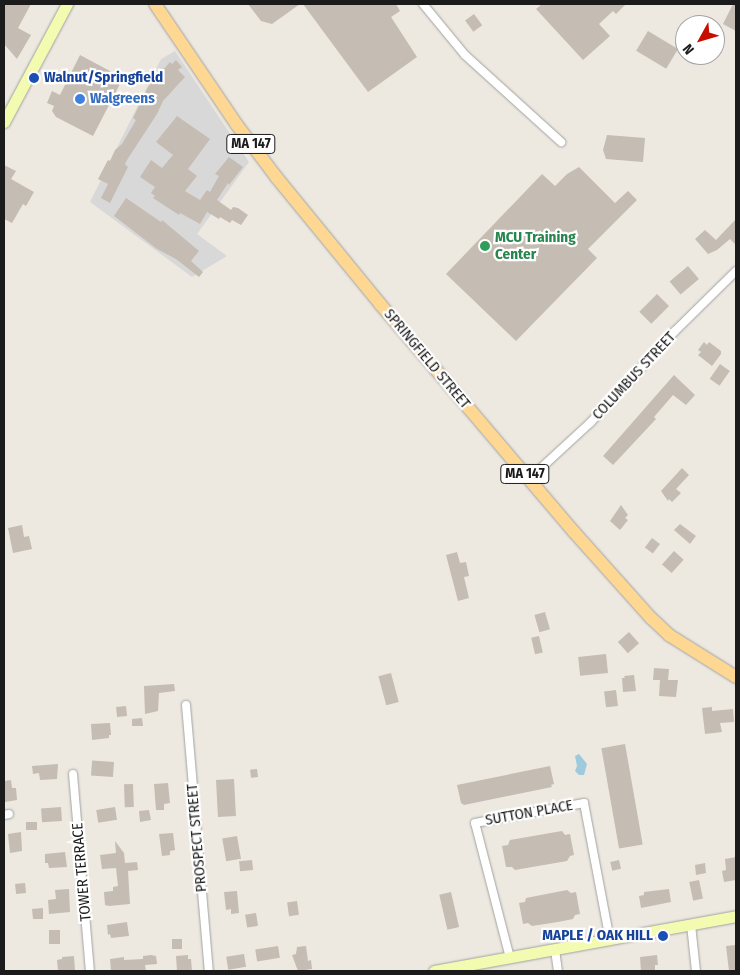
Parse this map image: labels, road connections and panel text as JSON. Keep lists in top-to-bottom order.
{
  "streets": {
    "main road": ["MA 147", "SPRINGFIELD STREET"],
    "street": [
      "COLUMBUS STREET",
      "SUTTON PLACE",
      "PROSPECT STREET",
      "TOWER TERRACE"
    ]
  },
  "crossings": [
    ["SPRINGFIELD STREET", "COLUMBUS STREET"]
  ],
  "places": [
    "Walnut/Springfield",
    "Walgreens",
    "MCU Training Center",
    "MAPLE / OAK HILL"
  ],
  "north": "bottom left"
}
